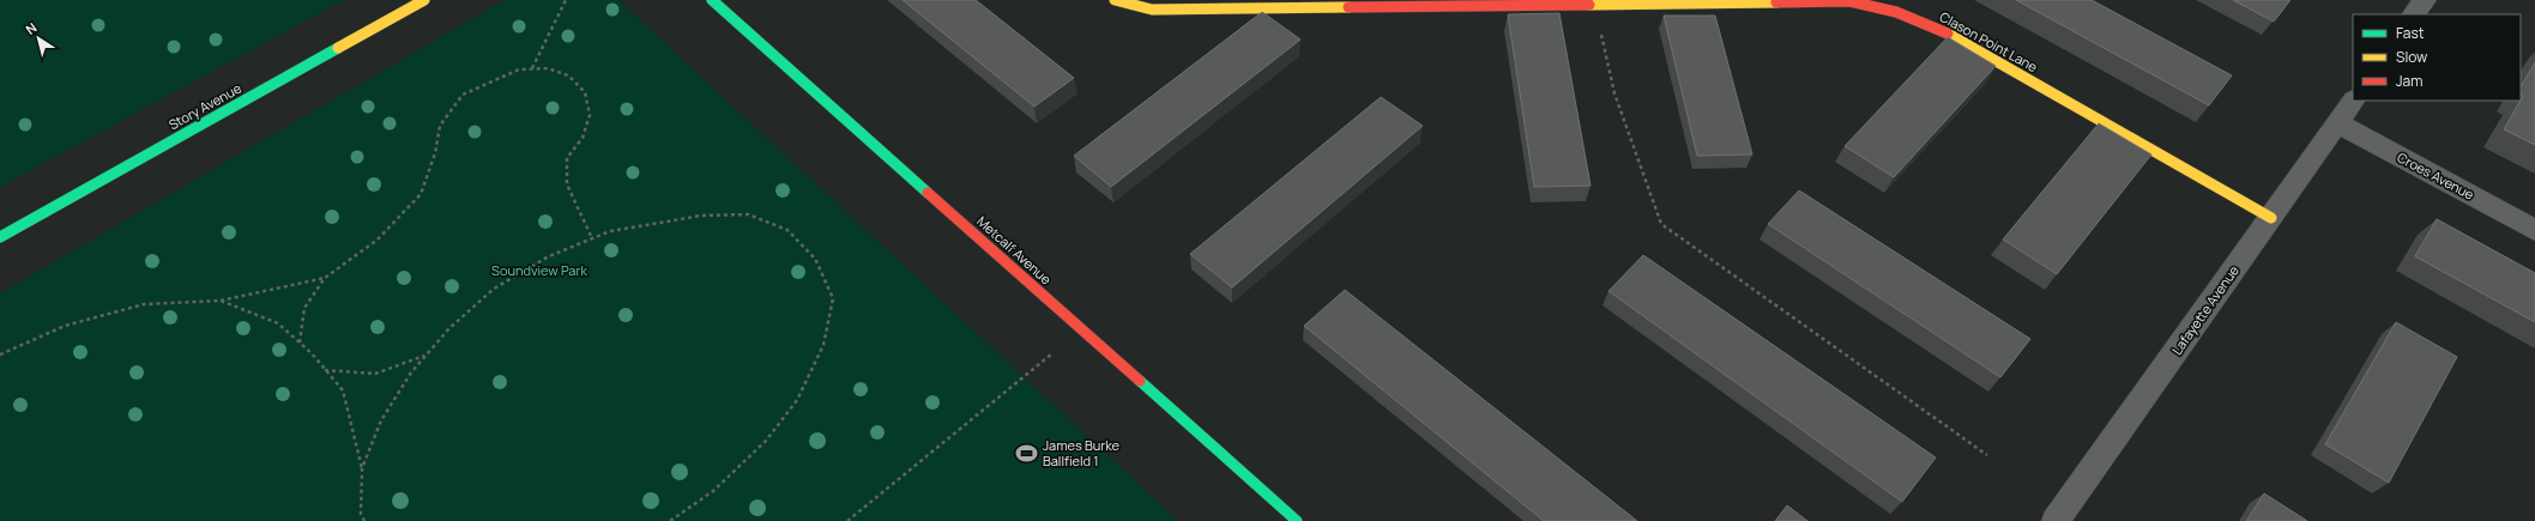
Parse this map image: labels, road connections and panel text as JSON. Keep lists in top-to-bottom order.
{
  "streets": {
    "street": [
      "Clason Point Lane",
      "Story Avenue",
      "Croes Avenue",
      "Metcalf Avenue",
      "Lafayette Avenue"
    ]
  },
  "crossings": [
    ["Clason Point Lane", "Lafayette Avenue"],
    ["Croes Avenue", "Lafayette Avenue"]
  ],
  "parks": ["Soundview Park"],
  "places": {
    "sports": ["James Burke Ballfield 1"]
  },
  "legend": ["Fast", "Slow", "Jam"],
  "north": "top left"
}
